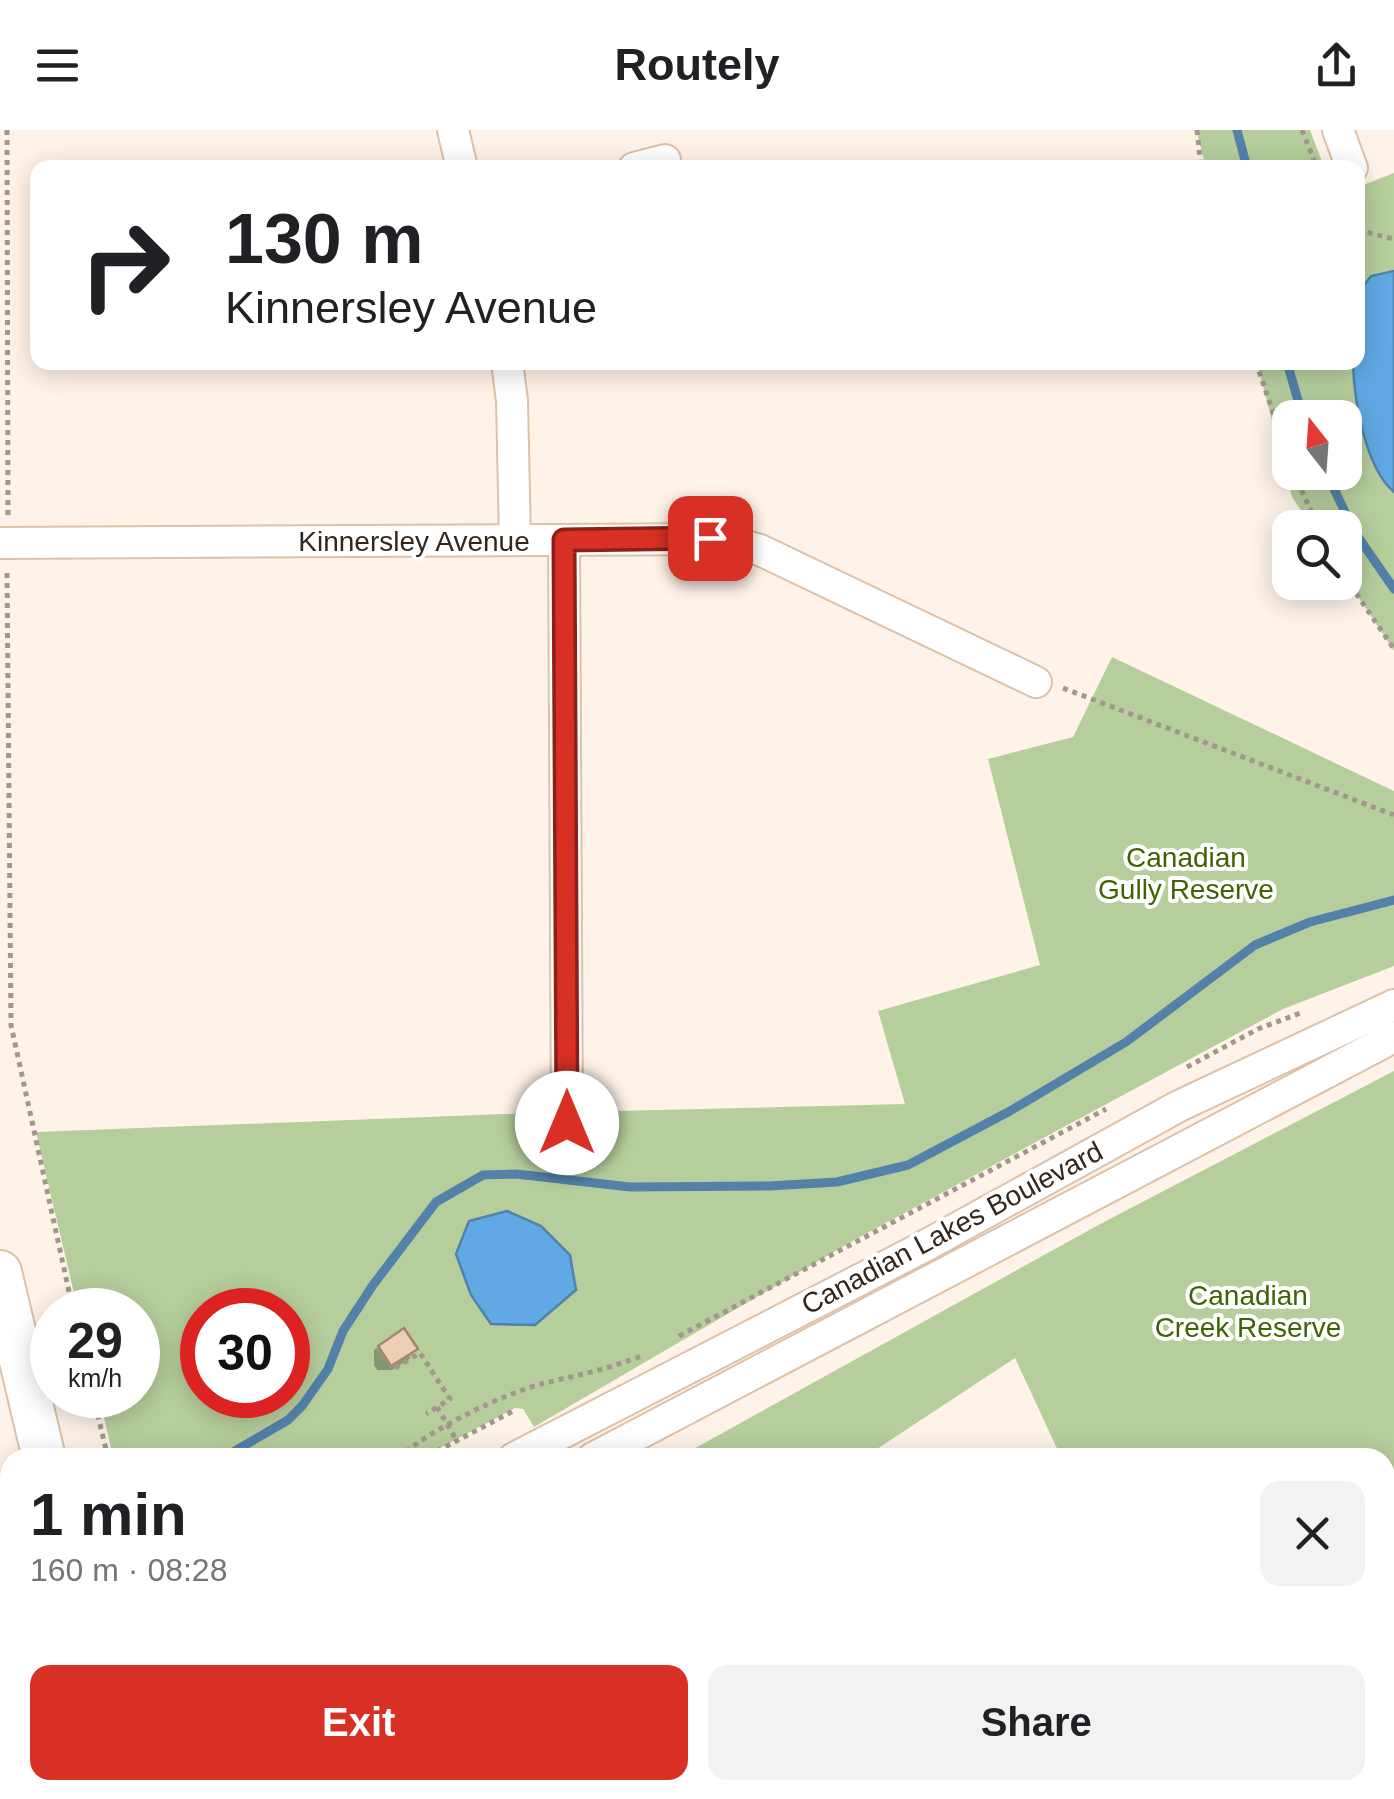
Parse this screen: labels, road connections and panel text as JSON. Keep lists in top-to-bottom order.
{
  "streets": {
    "street": ["Kinnersley Avenue", "Canadian Lakes Boulevard"]
  },
  "parks": ["Canadian Gully Reserve", "Canadian Creek Reserve"],
  "north": "top",
  "page": {
    "header": "Routely",
    "turn": ["130 m", "Kinnersley Avenue"],
    "speed": "29 km/h",
    "limit": "30",
    "heading": ["1 min", "160 m · 08:28"],
    "buttons": ["Exit", "Share"]
  }
}
